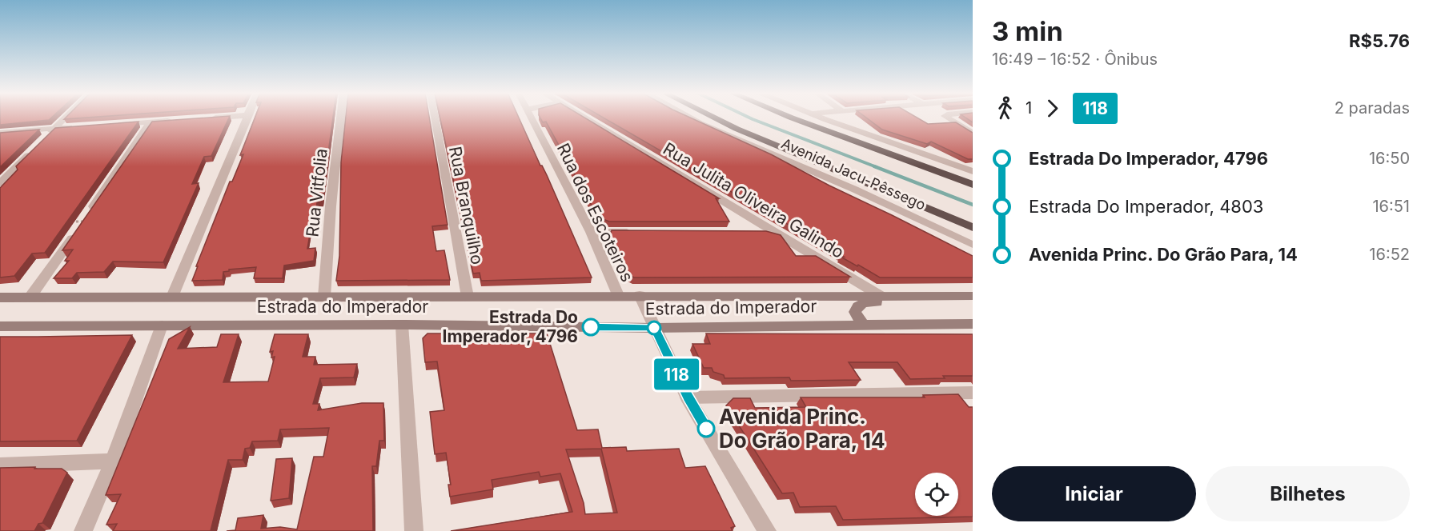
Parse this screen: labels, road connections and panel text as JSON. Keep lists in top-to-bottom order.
{
  "streets": {
    "highway": ["Avenida Jacu-Pêssego"],
    "main road": ["Estrada do Imperador"],
    "street": [
      "Rua Vitfolia",
      "Rua Julita Oliveira Galindo",
      "Rua Branquilho",
      "Rua dos Escoteiros"
    ]
  },
  "crossings": [
    ["Rua Vitfolia", "Estrada do Imperador"],
    ["Rua Julita Oliveira Galindo", "Estrada do Imperador"],
    ["Rua Branquilho", "Estrada do Imperador"],
    ["Rua dos Escoteiros", "Estrada do Imperador"]
  ],
  "places": ["Estrada Do Imperador, 4796", "Avenida Princ. Do Grão Para, 14"],
  "lines": ["bus line 118"],
  "page": {
    "on_map": "118",
    "heading": ["3 min", "16:49 – 16:52 · Ônibus", "R$5.76"],
    "legs": ["1", "118", "2 paradas"],
    "list": [
      {
        "name": "Estrada Do Imperador, 4796",
        "value": "16:50"
      },
      {
        "name": "Estrada Do Imperador, 4803",
        "value": "16:51"
      },
      {
        "name": "Avenida Princ. Do Grão Para, 14",
        "value": "16:52"
      }
    ],
    "buttons": ["Iniciar", "Bilhetes"]
  }
}
